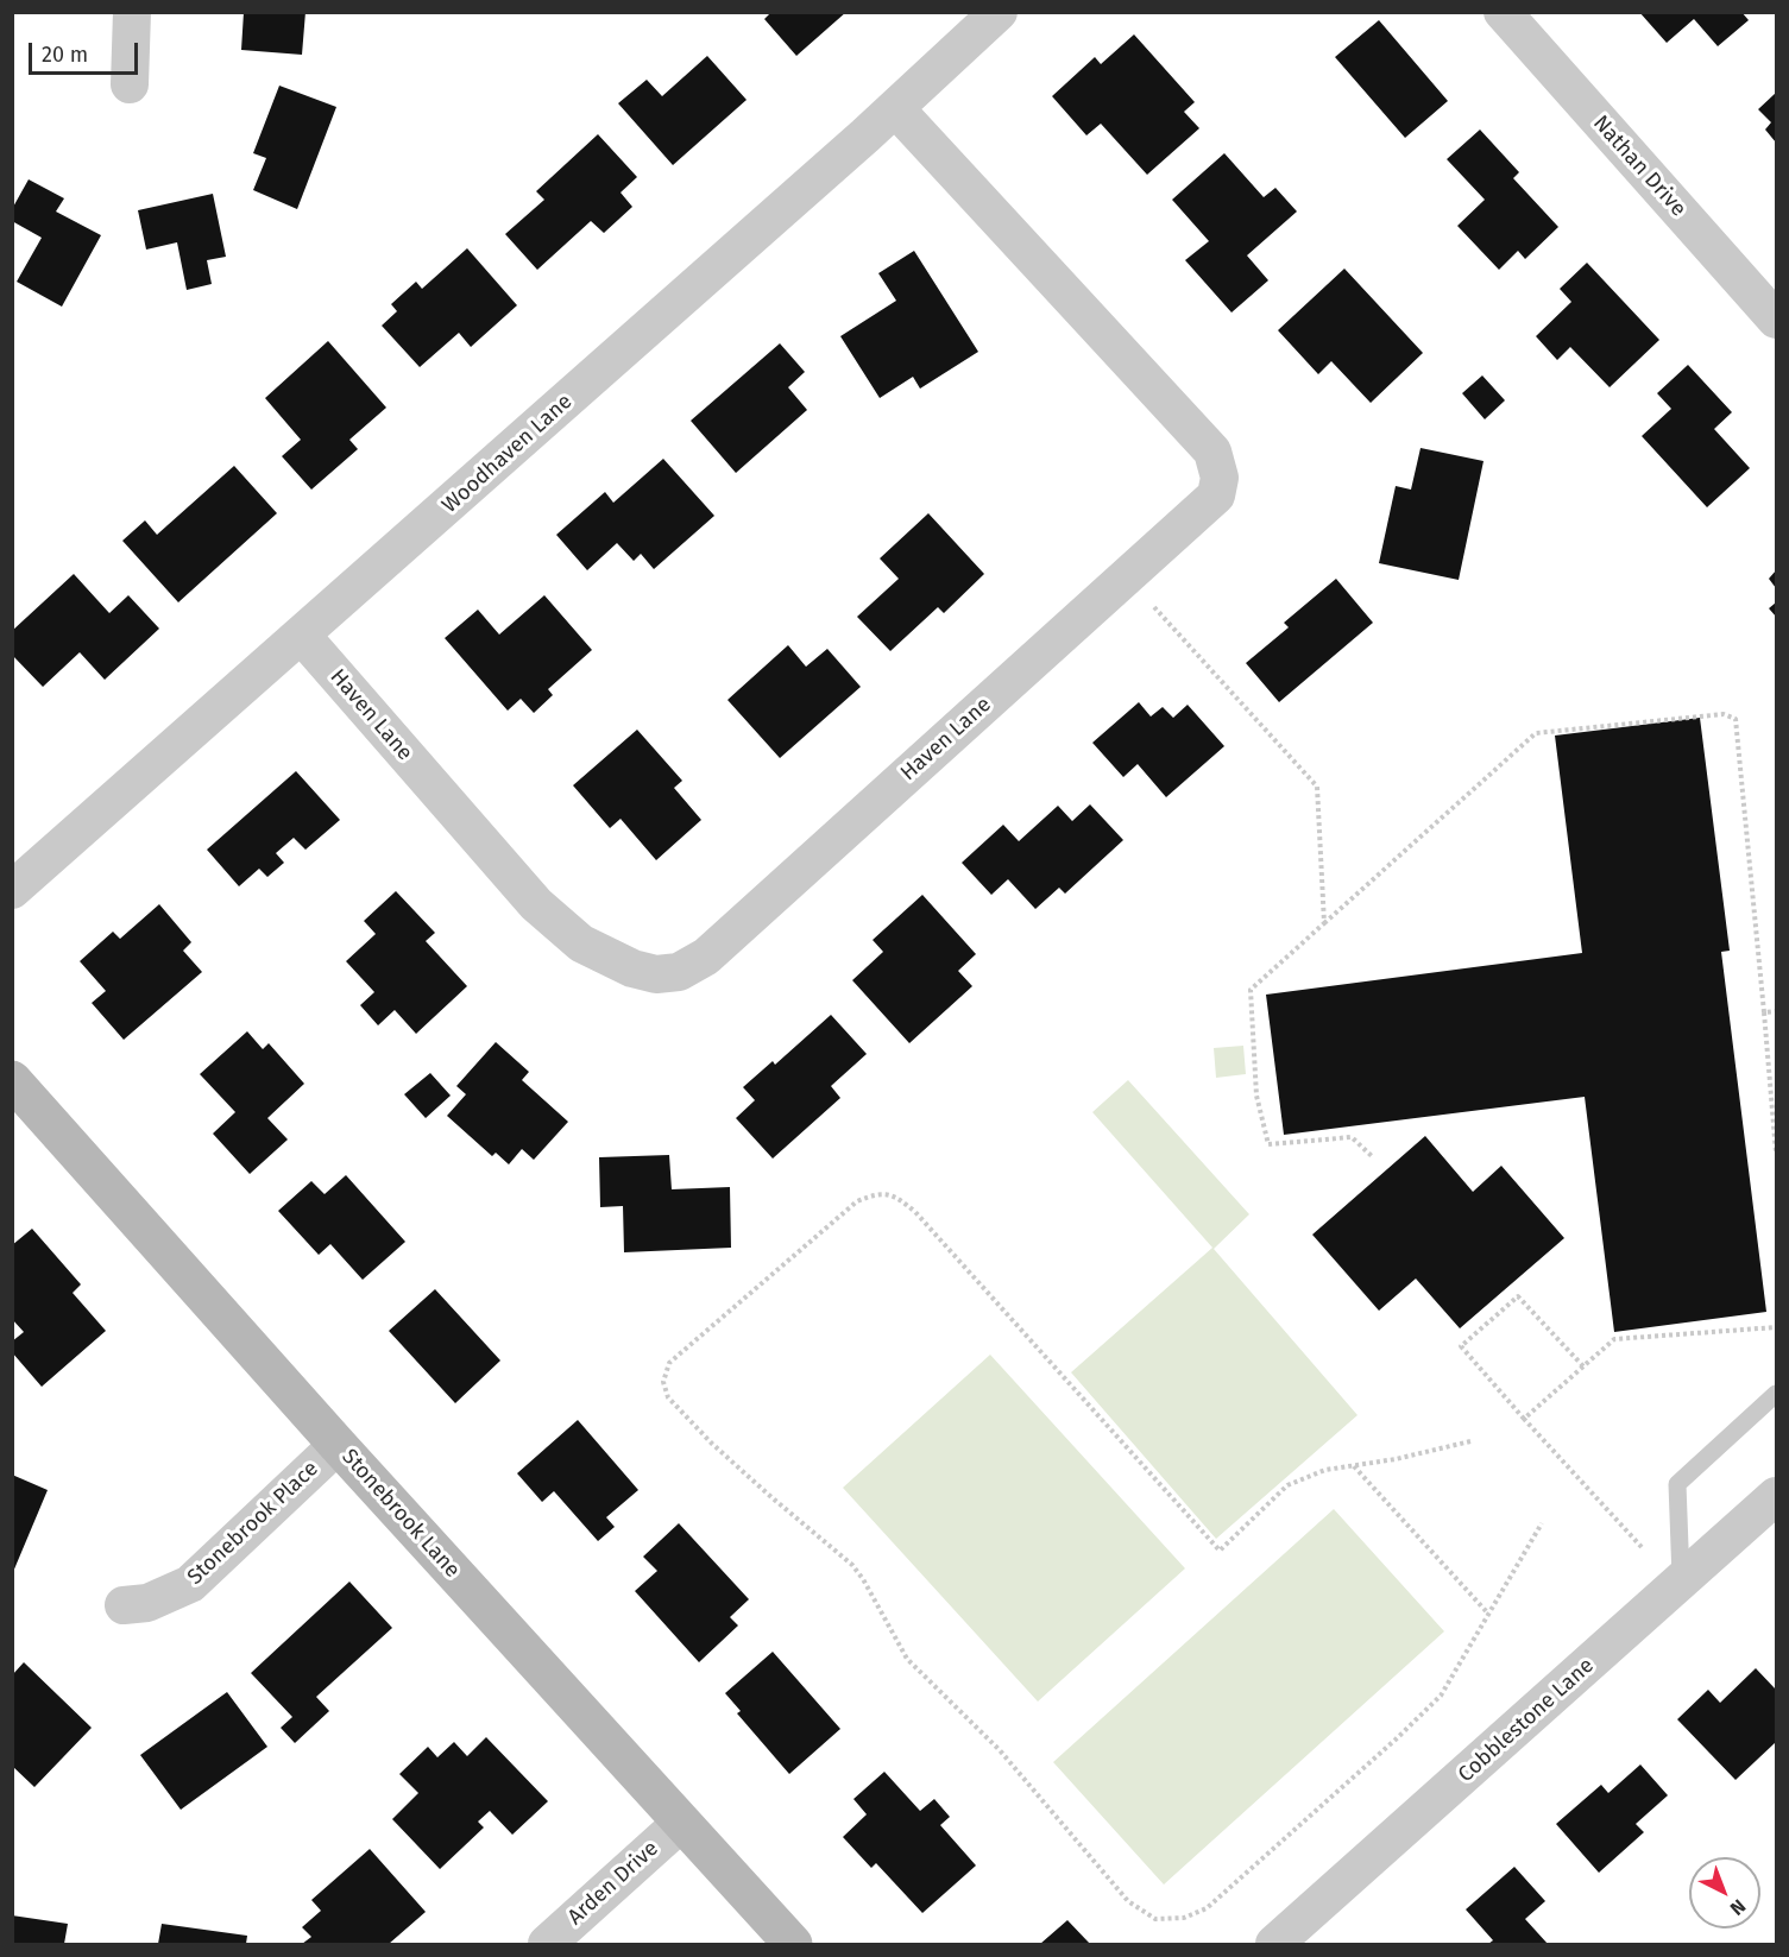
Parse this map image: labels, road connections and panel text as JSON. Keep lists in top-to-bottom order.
{
  "streets": {
    "street": [
      "Nathan Drive",
      "Woodhaven Lane",
      "Haven Lane",
      "Stonebrook Lane",
      "Stonebrook Place",
      "Cobblestone Lane",
      "Arden Drive"
    ]
  },
  "crossings": [
    ["Woodhaven Lane", "Haven Lane"],
    ["Stonebrook Lane", "Stonebrook Place"],
    ["Stonebrook Lane", "Arden Drive"]
  ],
  "scale_bar": "20 m",
  "north": "bottom right"
}
